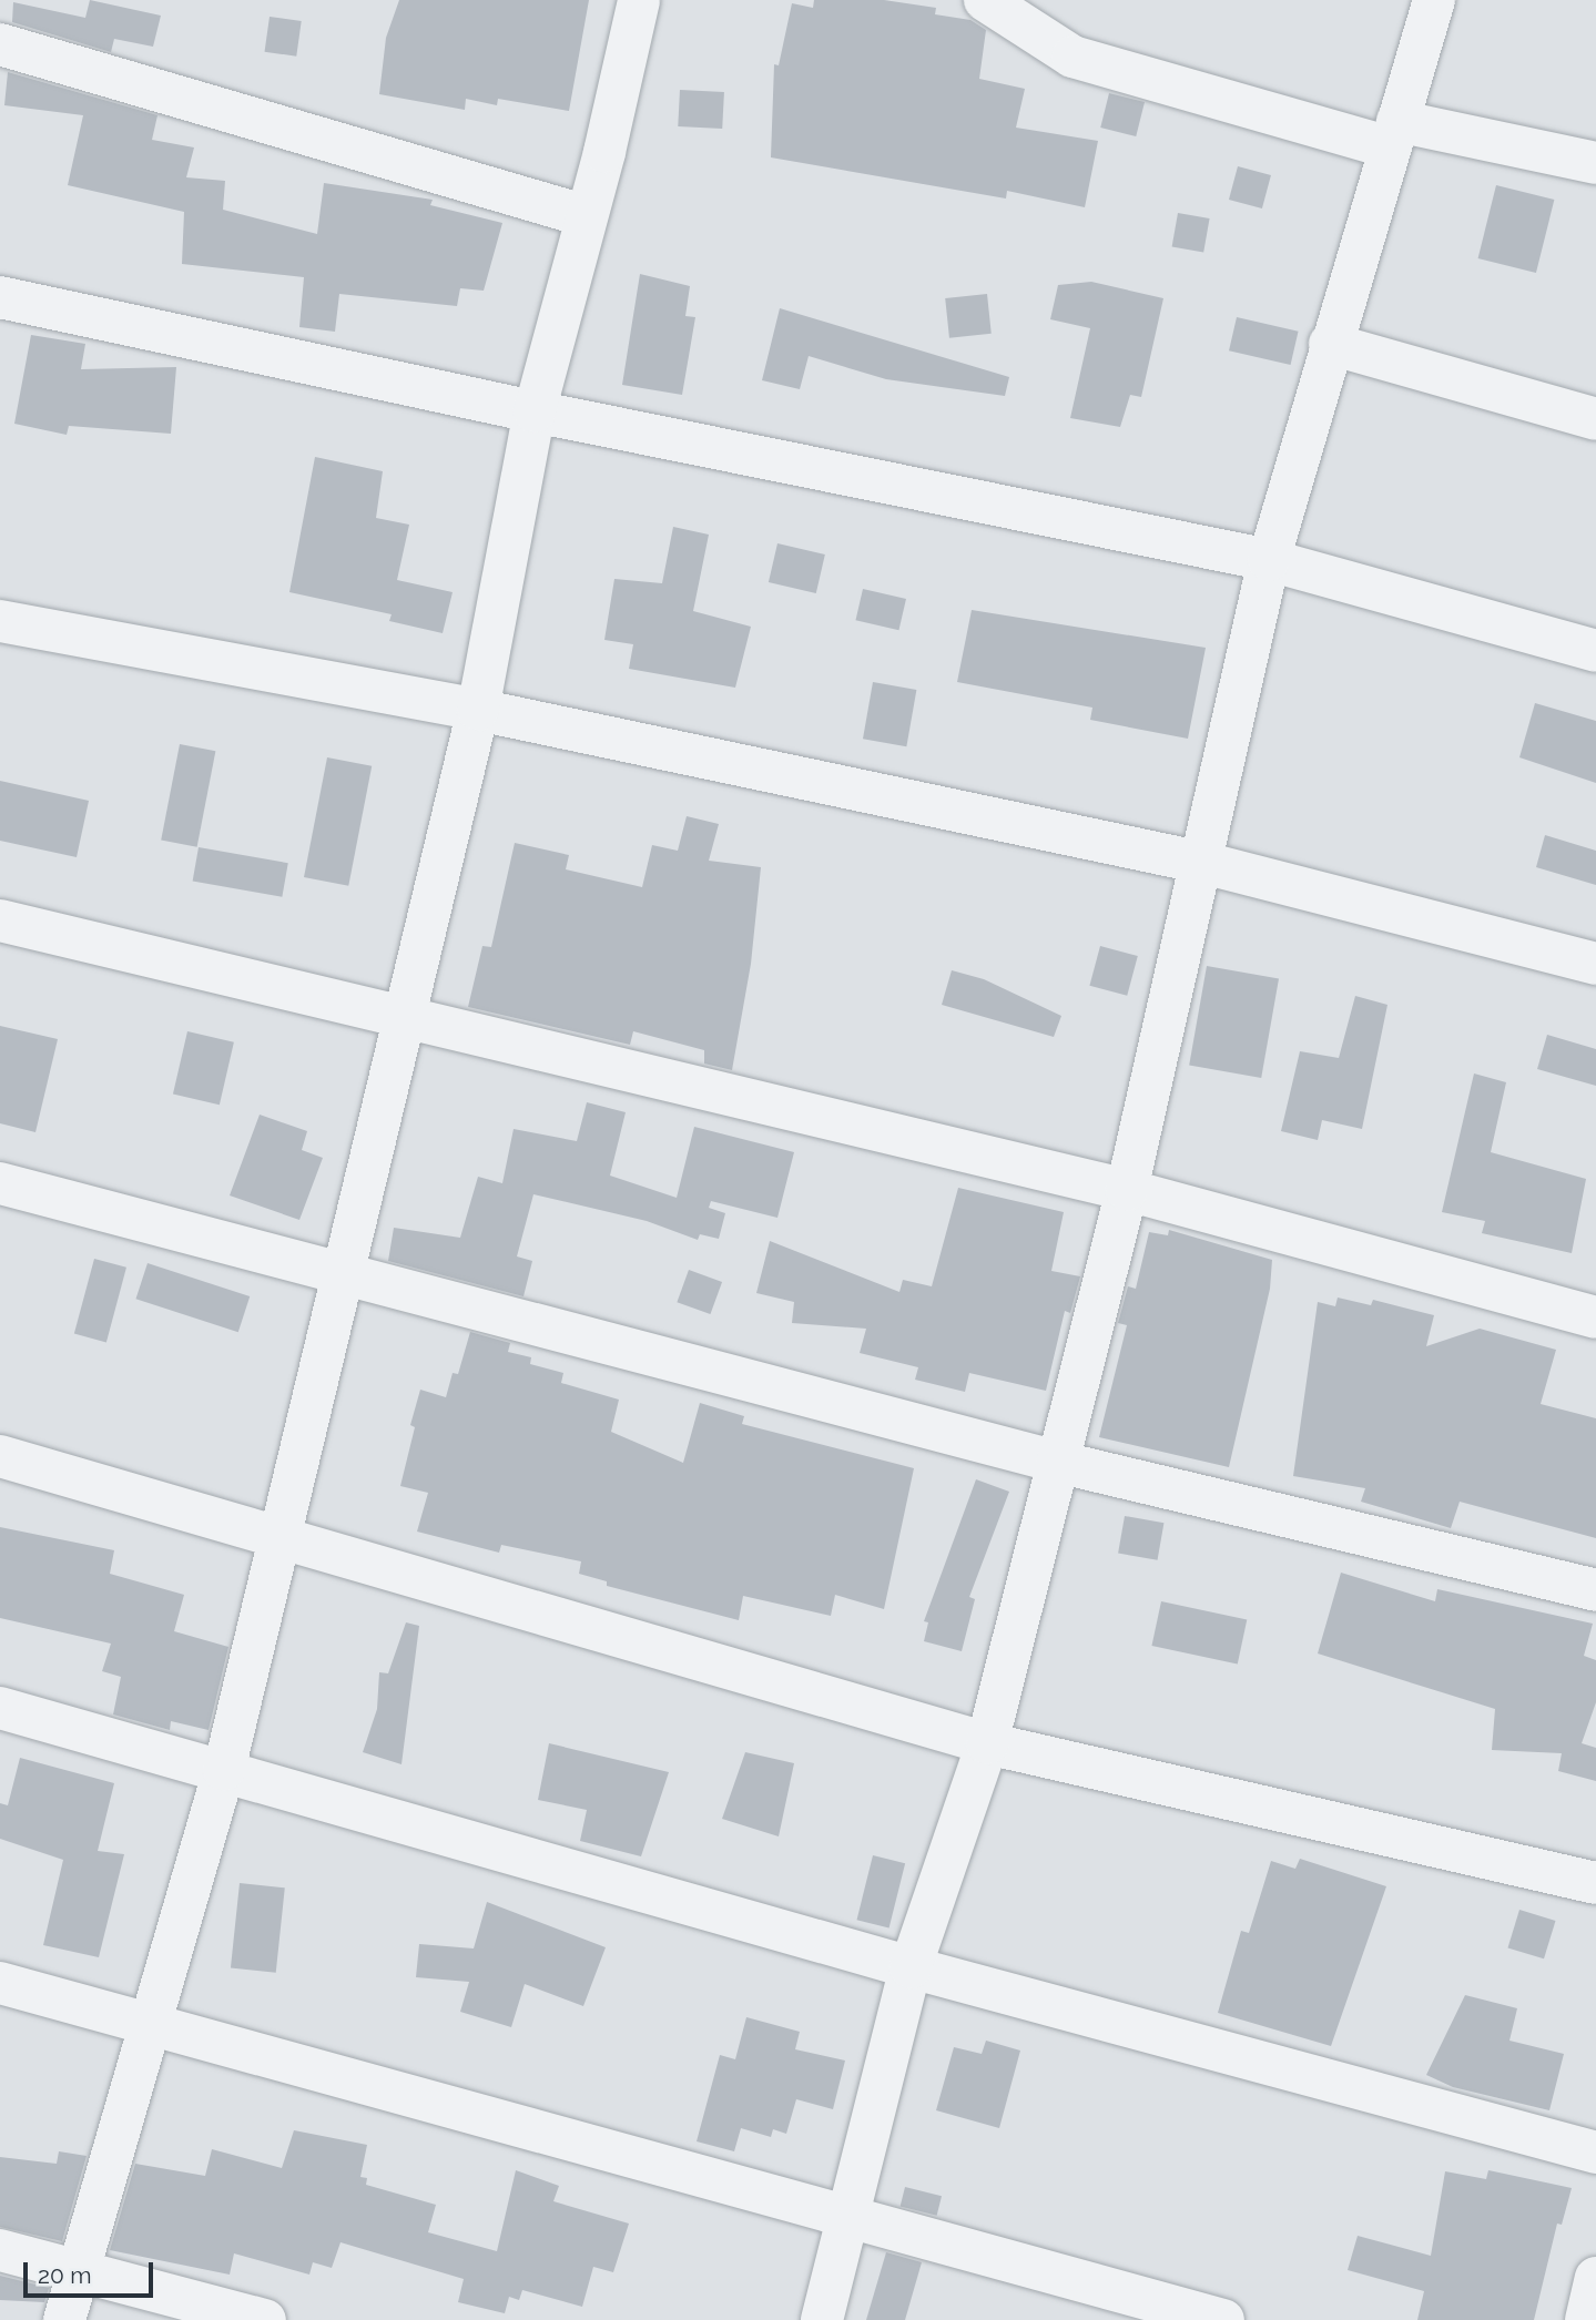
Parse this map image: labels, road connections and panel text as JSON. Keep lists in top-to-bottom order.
{
  "scale_bar": "20 m"
}
